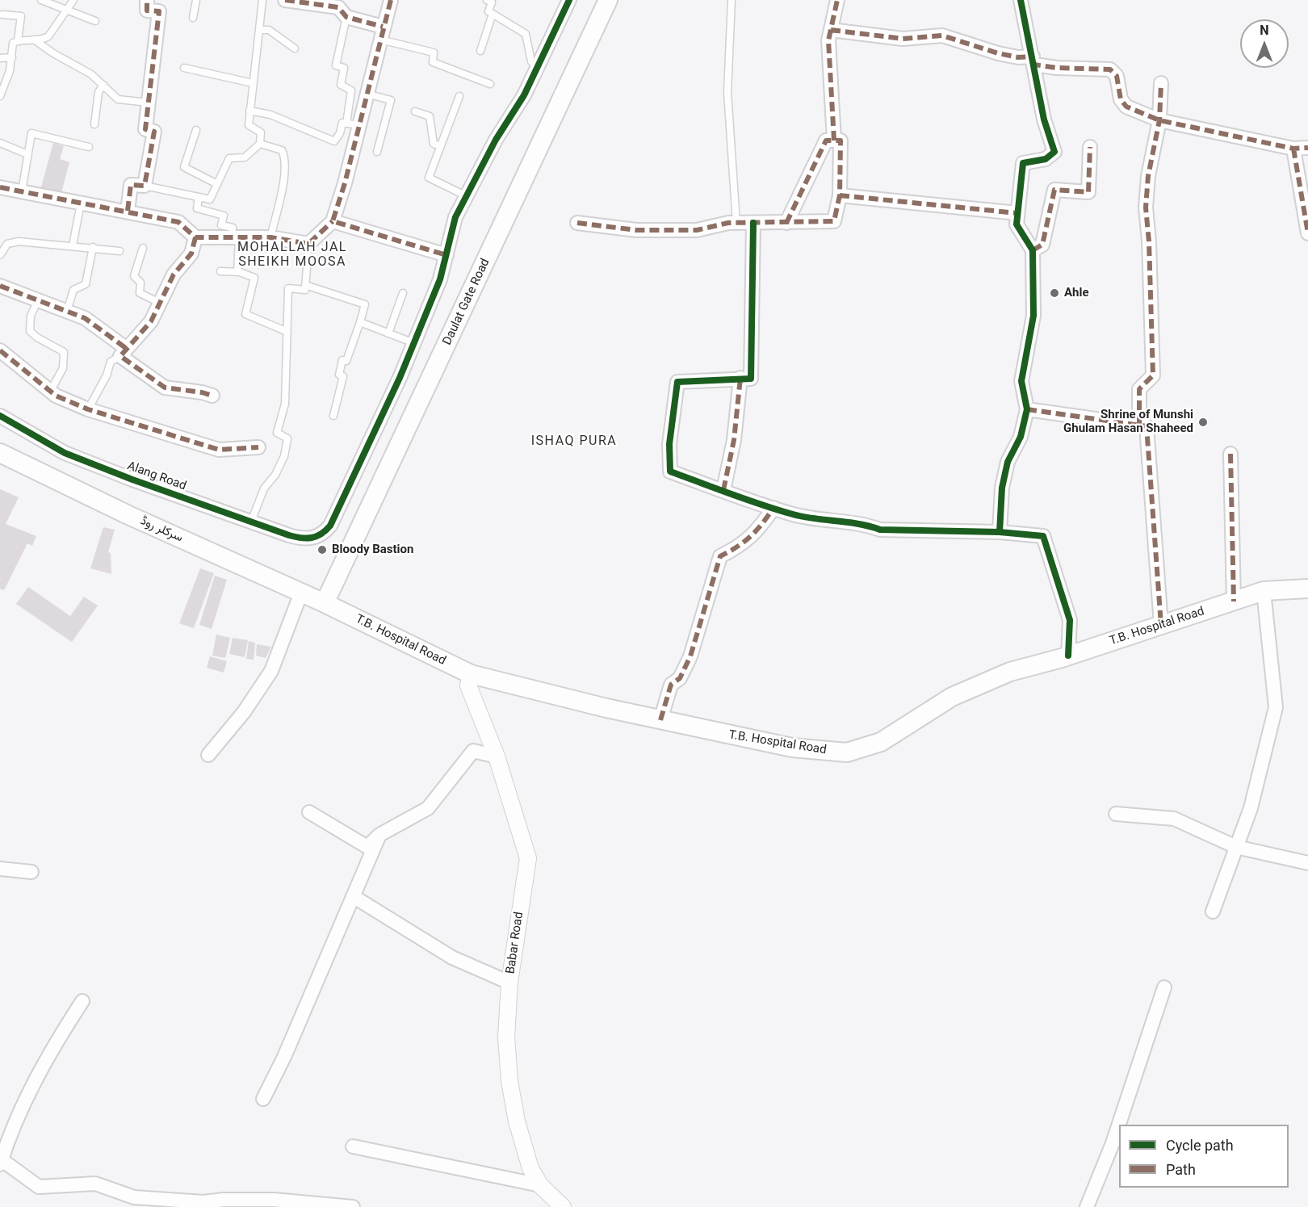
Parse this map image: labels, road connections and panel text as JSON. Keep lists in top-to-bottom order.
{
  "streets": {
    "main road": ["Daulat Gate Road", "سرکلر روڈ", "T.B. Hospital Road"],
    "street": ["Alang Road", "Babar Road"]
  },
  "crossings": [
    ["Daulat Gate Road", "سرکلر روڈ"],
    ["Daulat Gate Road", "T.B. Hospital Road"],
    ["سرکلر روڈ", "T.B. Hospital Road"],
    ["T.B. Hospital Road", "Babar Road"]
  ],
  "districts": ["MOHALLAH JAL SHEIKH MOOSA", "ISHAQ PURA"],
  "places": ["Ahle", "Shrine of Munshi Ghulam Hasan Shaheed", "Bloody Bastion"],
  "legend": ["Cycle path", "Path"],
  "north": "top"
}
